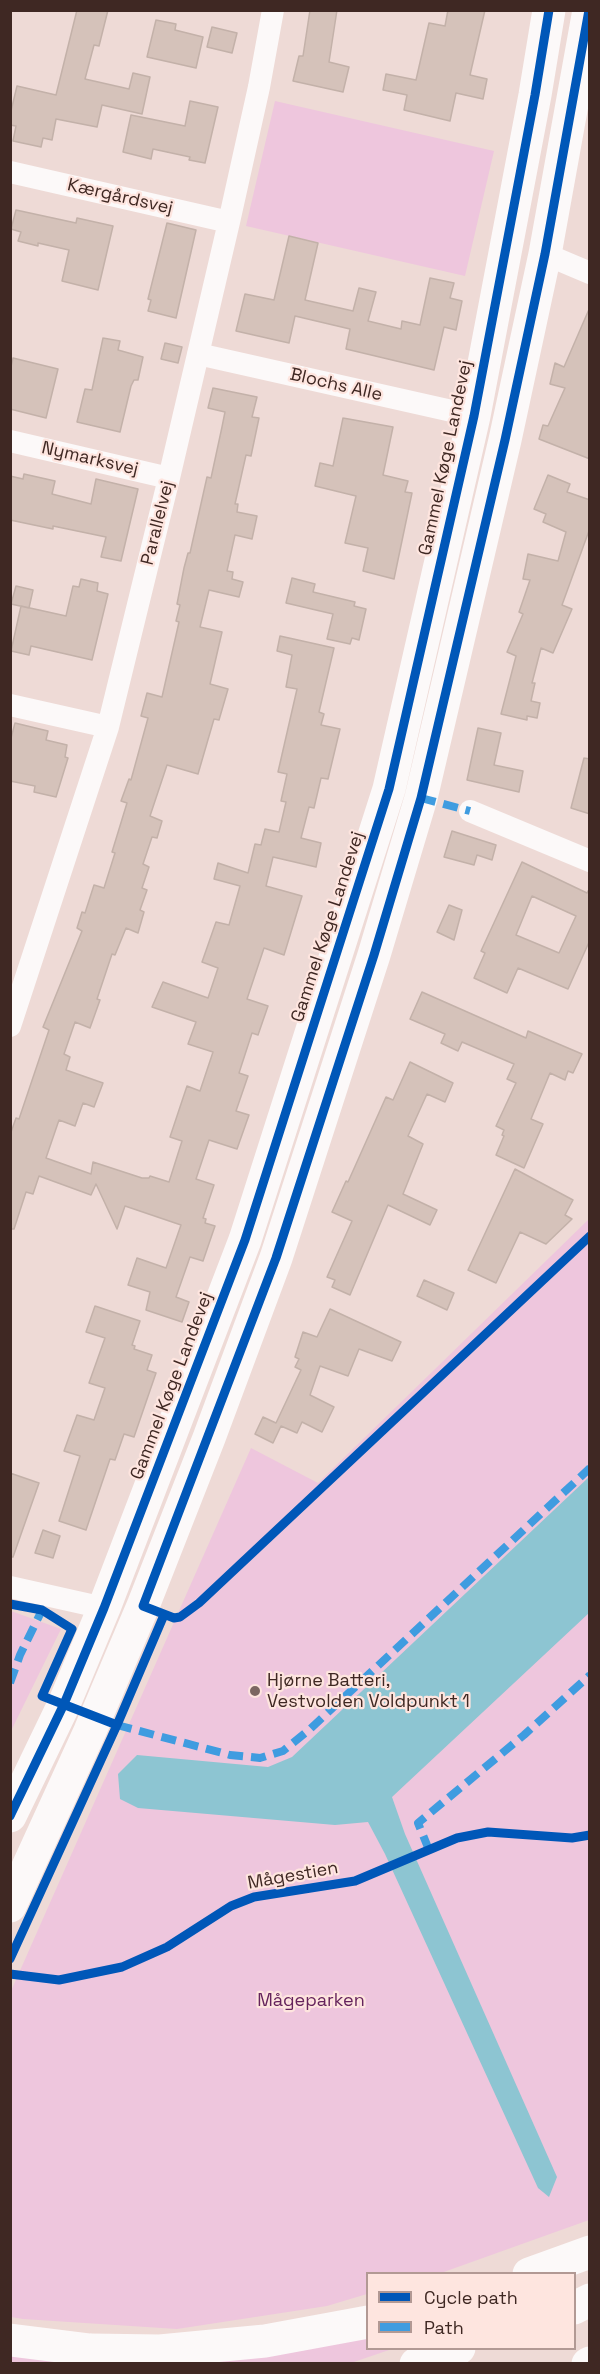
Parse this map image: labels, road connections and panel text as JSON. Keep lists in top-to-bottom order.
{
  "streets": {
    "main road": ["Gammel Køge Landevej"],
    "street": [
      "Kærgårdsvej",
      "Blochs Alle",
      "Nymarksvej",
      "Parallelvej"
    ],
    "cycle path": ["Mågestien"]
  },
  "crossings": [
    ["Kærgårdsvej", "Parallelvej"],
    ["Blochs Alle", "Gammel Køge Landevej"],
    ["Blochs Alle", "Parallelvej"],
    ["Nymarksvej", "Parallelvej"]
  ],
  "parks": ["Mågeparken"],
  "places": ["Hjørne Batteri, Vestvolden Voldpunkt 1"],
  "legend": ["Cycle path", "Path"]
}
